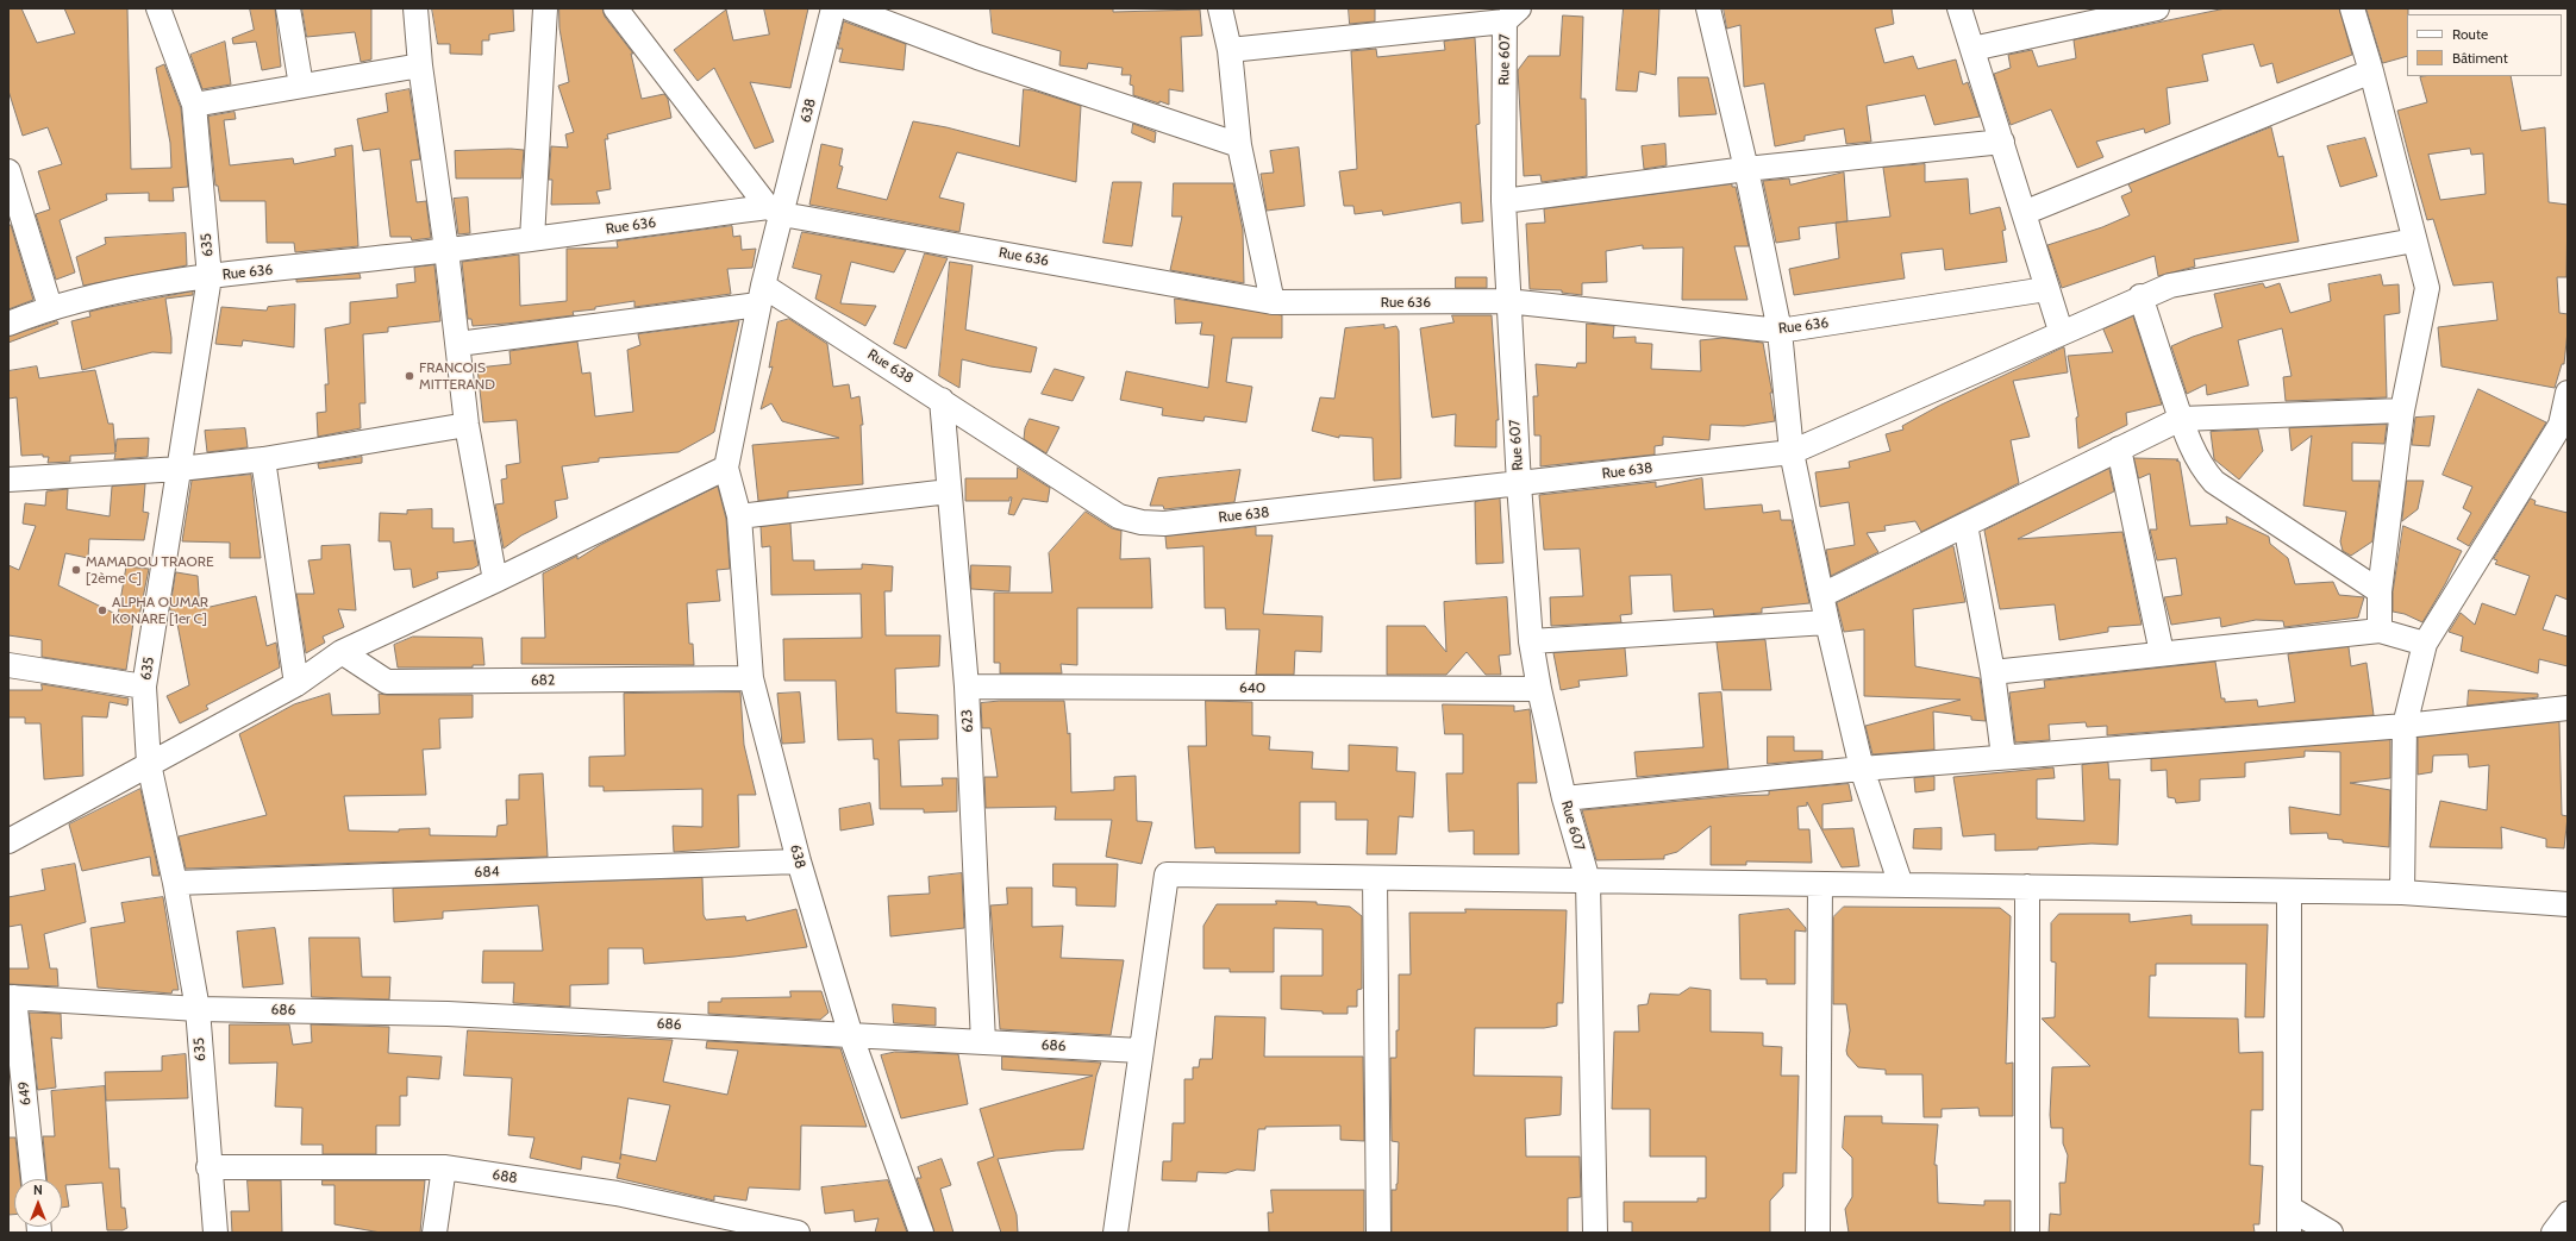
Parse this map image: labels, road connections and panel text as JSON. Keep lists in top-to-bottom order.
{
  "streets": {
    "street": [
      "Rue 607",
      "638",
      "Rue 636",
      "635",
      "Rue 638",
      "682",
      "640",
      "623",
      "684",
      "686",
      "649",
      "688"
    ]
  },
  "crossings": [
    ["Rue 607", "Rue 636"],
    ["Rue 607", "Rue 638"],
    ["Rue 607", "640"],
    ["638", "Rue 636"],
    ["638", "Rue 638"],
    ["638", "682"],
    ["638", "684"],
    ["638", "686"],
    ["Rue 636", "635"],
    ["635", "684"],
    ["635", "686"],
    ["635", "688"],
    ["Rue 638", "623"],
    ["640", "623"],
    ["623", "686"],
    ["686", "649"]
  ],
  "places": ["FRANCOIS MITTERAND", "MAMADOU TRAORE [2ème C]", "ALPHA OUMAR KONARE [1er C]"],
  "legend": ["Route", "Bâtiment"],
  "north": "top"
}
